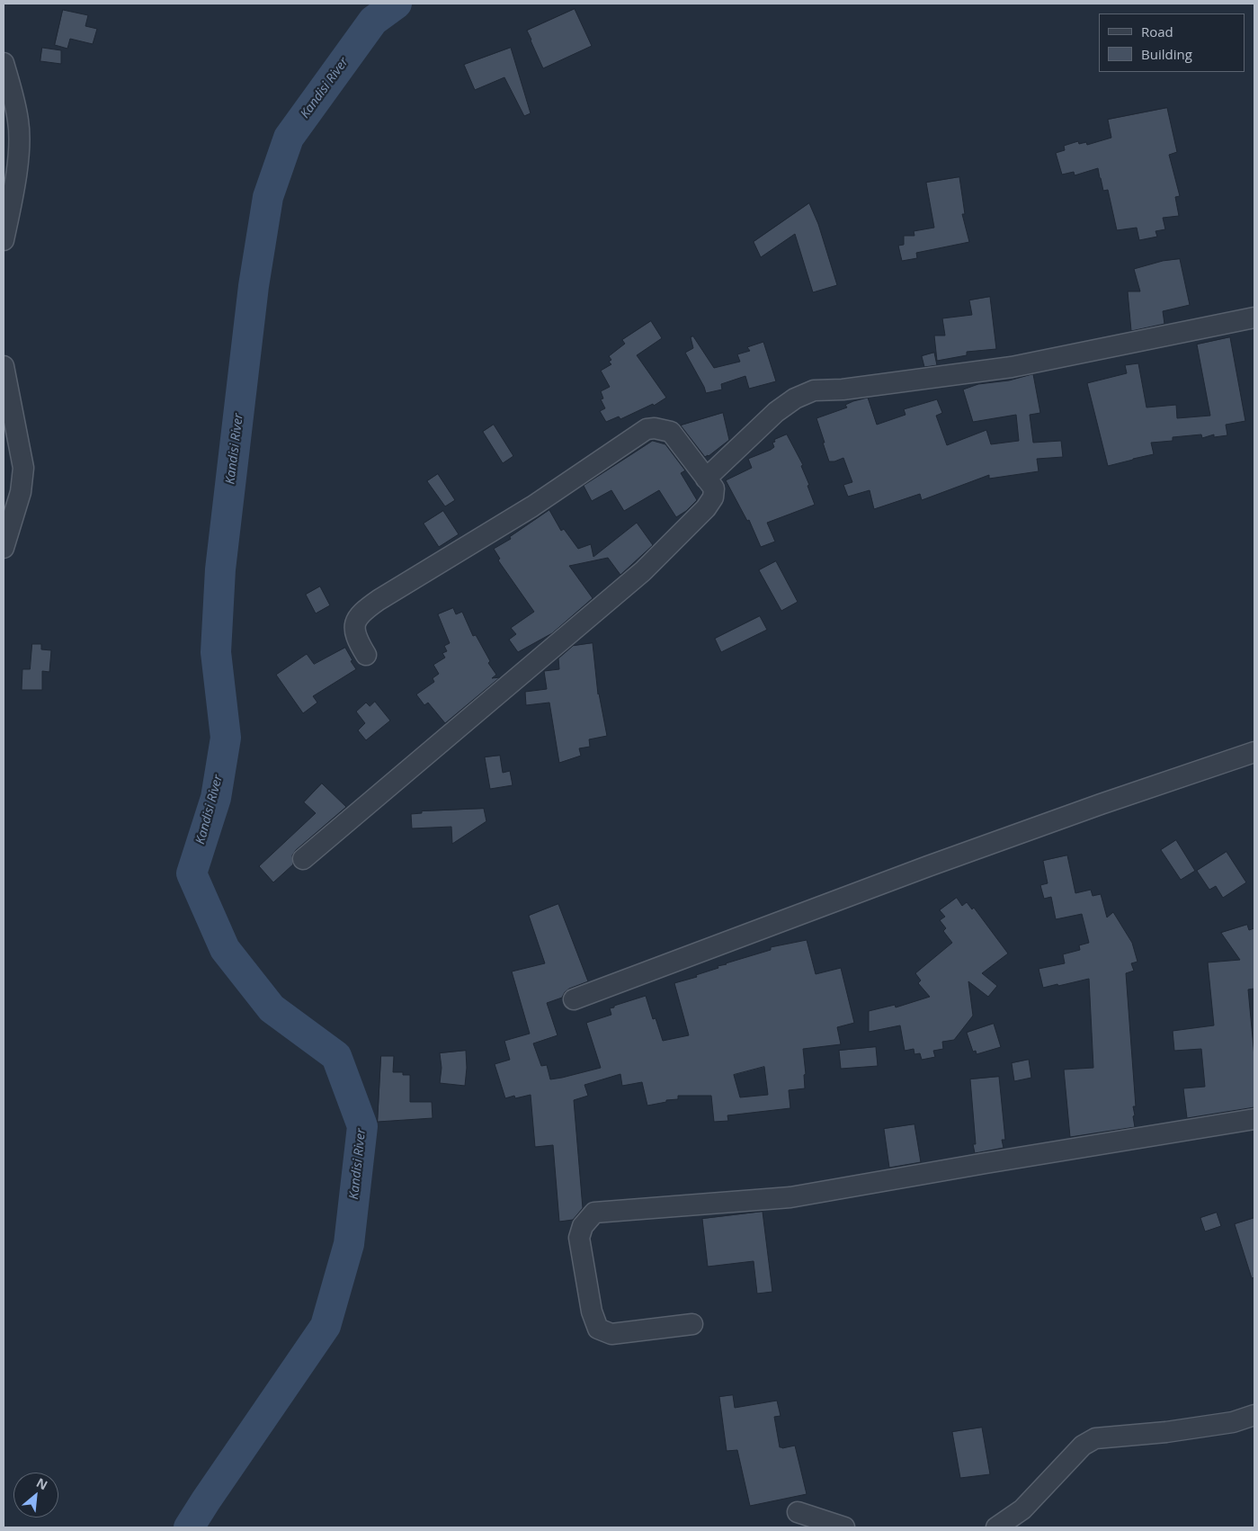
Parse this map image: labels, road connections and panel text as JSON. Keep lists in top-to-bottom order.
{
  "water": ["Kandisi River"],
  "legend": ["Road", "Building"],
  "north": "top right"
}
